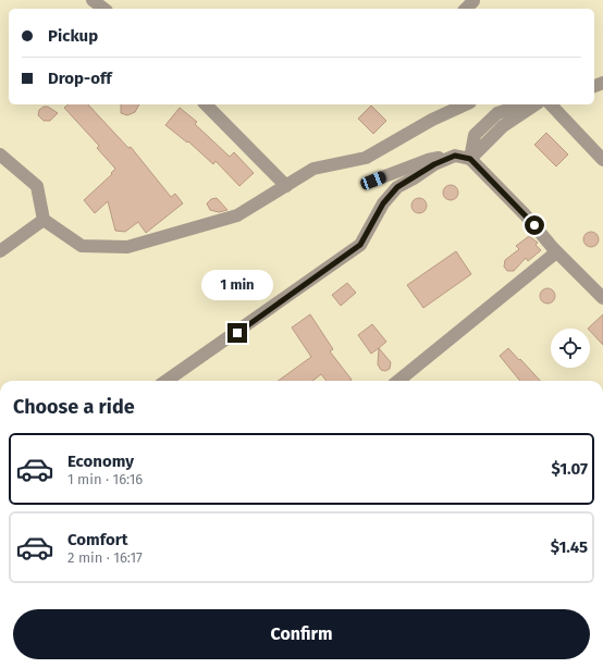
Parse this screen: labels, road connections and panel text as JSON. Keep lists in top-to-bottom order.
{
  "page": {
    "banner": ["Pickup", "Drop-off"],
    "bubble": "1 min",
    "heading": "Choose a ride",
    "list": [
      {
        "name": "Economy",
        "note": "1 min · 16:16",
        "value": "$1.07"
      },
      {
        "name": "Comfort",
        "note": "2 min · 16:17",
        "value": "$1.45"
      }
    ],
    "buttons": "Confirm"
  }
}
